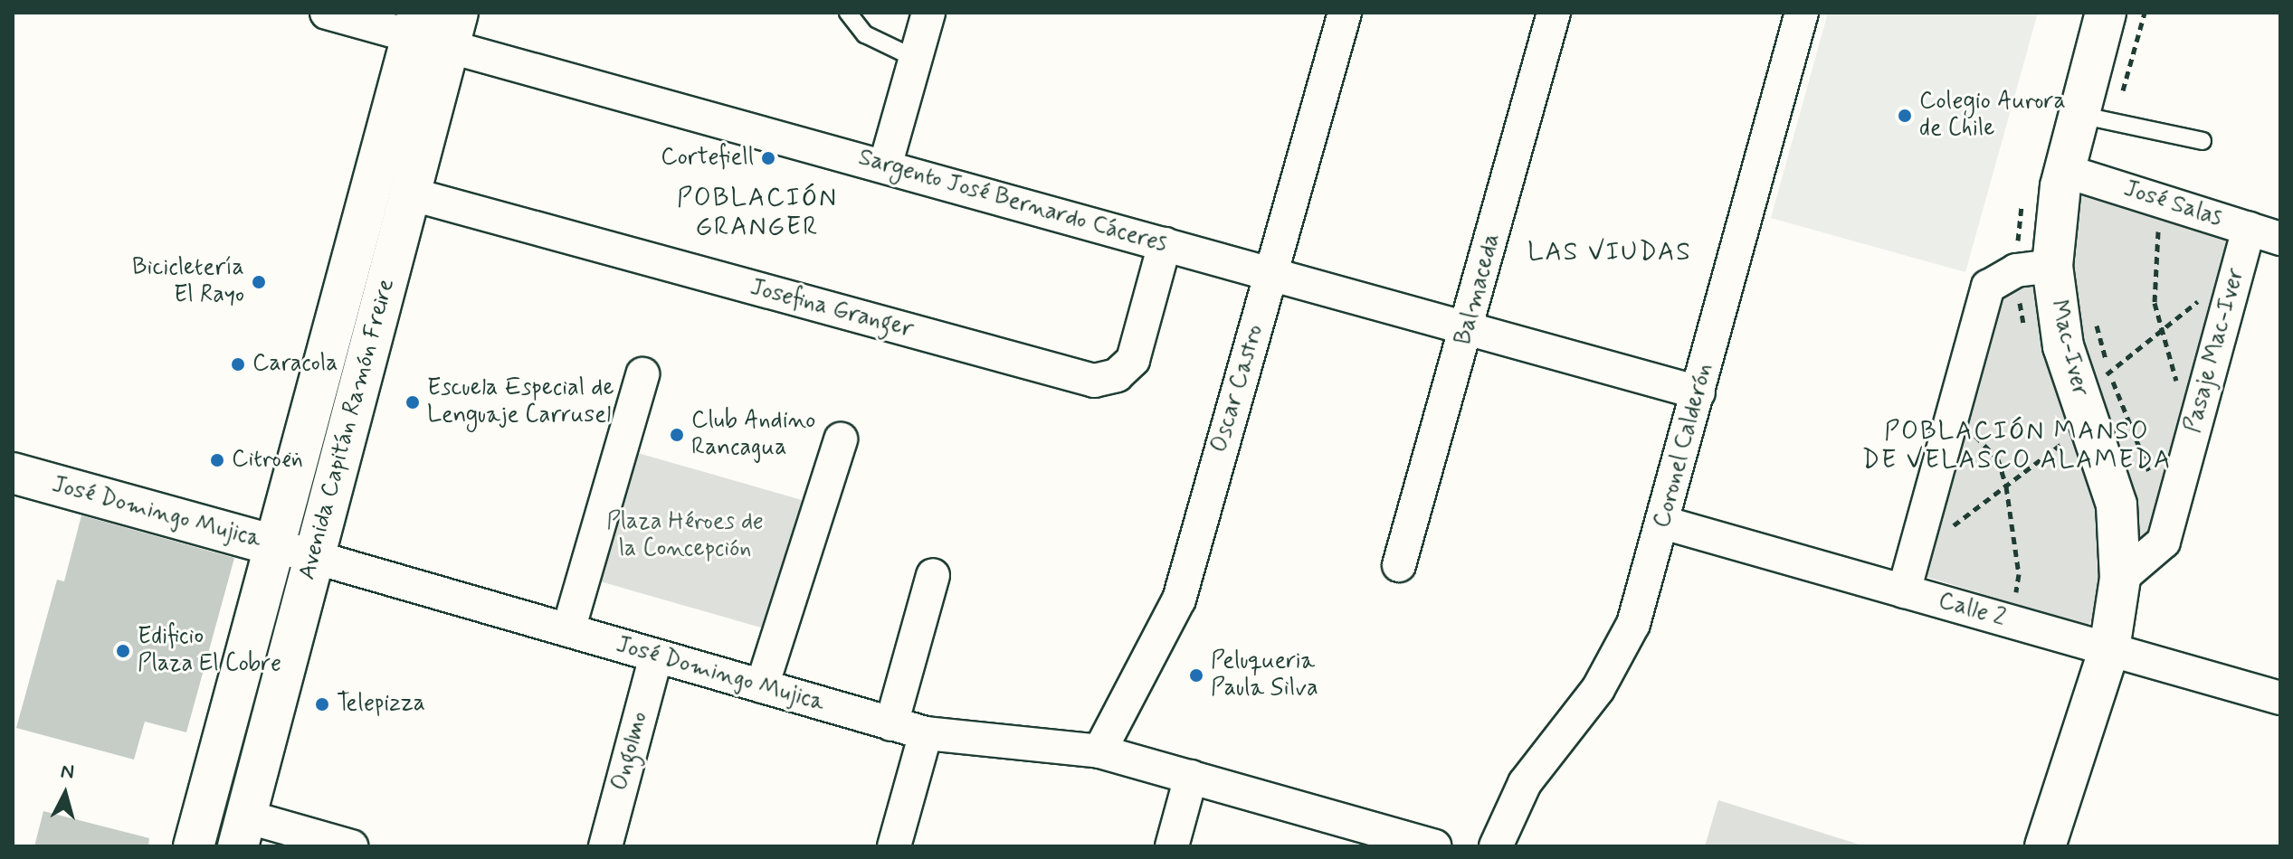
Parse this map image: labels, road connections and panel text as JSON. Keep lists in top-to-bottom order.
{
  "streets": {
    "main road": ["Mac-Iver", "Avenida Capitán Ramón Freire", "José Domingo Mujica"],
    "street": [
      "Sargento José Bernardo Cáceres",
      "José Salas",
      "Balmaceda",
      "Josefina Granger",
      "Pasaje Mac-Iver",
      "Oscar Castro",
      "Coronel Calderón",
      "Calle 2",
      "Ongolmo"
    ]
  },
  "crossings": [
    ["Sargento José Bernardo Cáceres", "Balmaceda"],
    ["Sargento José Bernardo Cáceres", "Josefina Granger"],
    ["Sargento José Bernardo Cáceres", "Oscar Castro"],
    ["Sargento José Bernardo Cáceres", "Avenida Capitán Ramón Freire"],
    ["Sargento José Bernardo Cáceres", "Coronel Calderón"],
    ["José Salas", "Mac-Iver"],
    ["José Salas", "Pasaje Mac-Iver"],
    ["Josefina Granger", "Avenida Capitán Ramón Freire"],
    ["Mac-Iver", "Pasaje Mac-Iver"],
    ["Mac-Iver", "Calle 2"],
    ["Oscar Castro", "José Domingo Mujica"],
    ["Avenida Capitán Ramón Freire", "José Domingo Mujica"],
    ["Coronel Calderón", "Calle 2"],
    ["José Domingo Mujica", "Ongolmo"]
  ],
  "districts": ["POBLACIÓN GRANGER", "LAS VIUDAS", "POBLACIÓN MANSO DE VELASCO ALAMEDA"],
  "parks": ["Plaza Héroes de la Concepción"],
  "places": [
    "Colegio Aurora de Chile",
    "Cortefiell",
    "Bicicletería El Rayo",
    "Caracola",
    "Escuela Especial de Lenguaje Carrusel",
    "Club Andino Rancagua",
    "Citroën",
    "Edificio Plaza El Cobre",
    "Peluqueria Paula Silva",
    "Telepizza"
  ],
  "north": "top"
}
